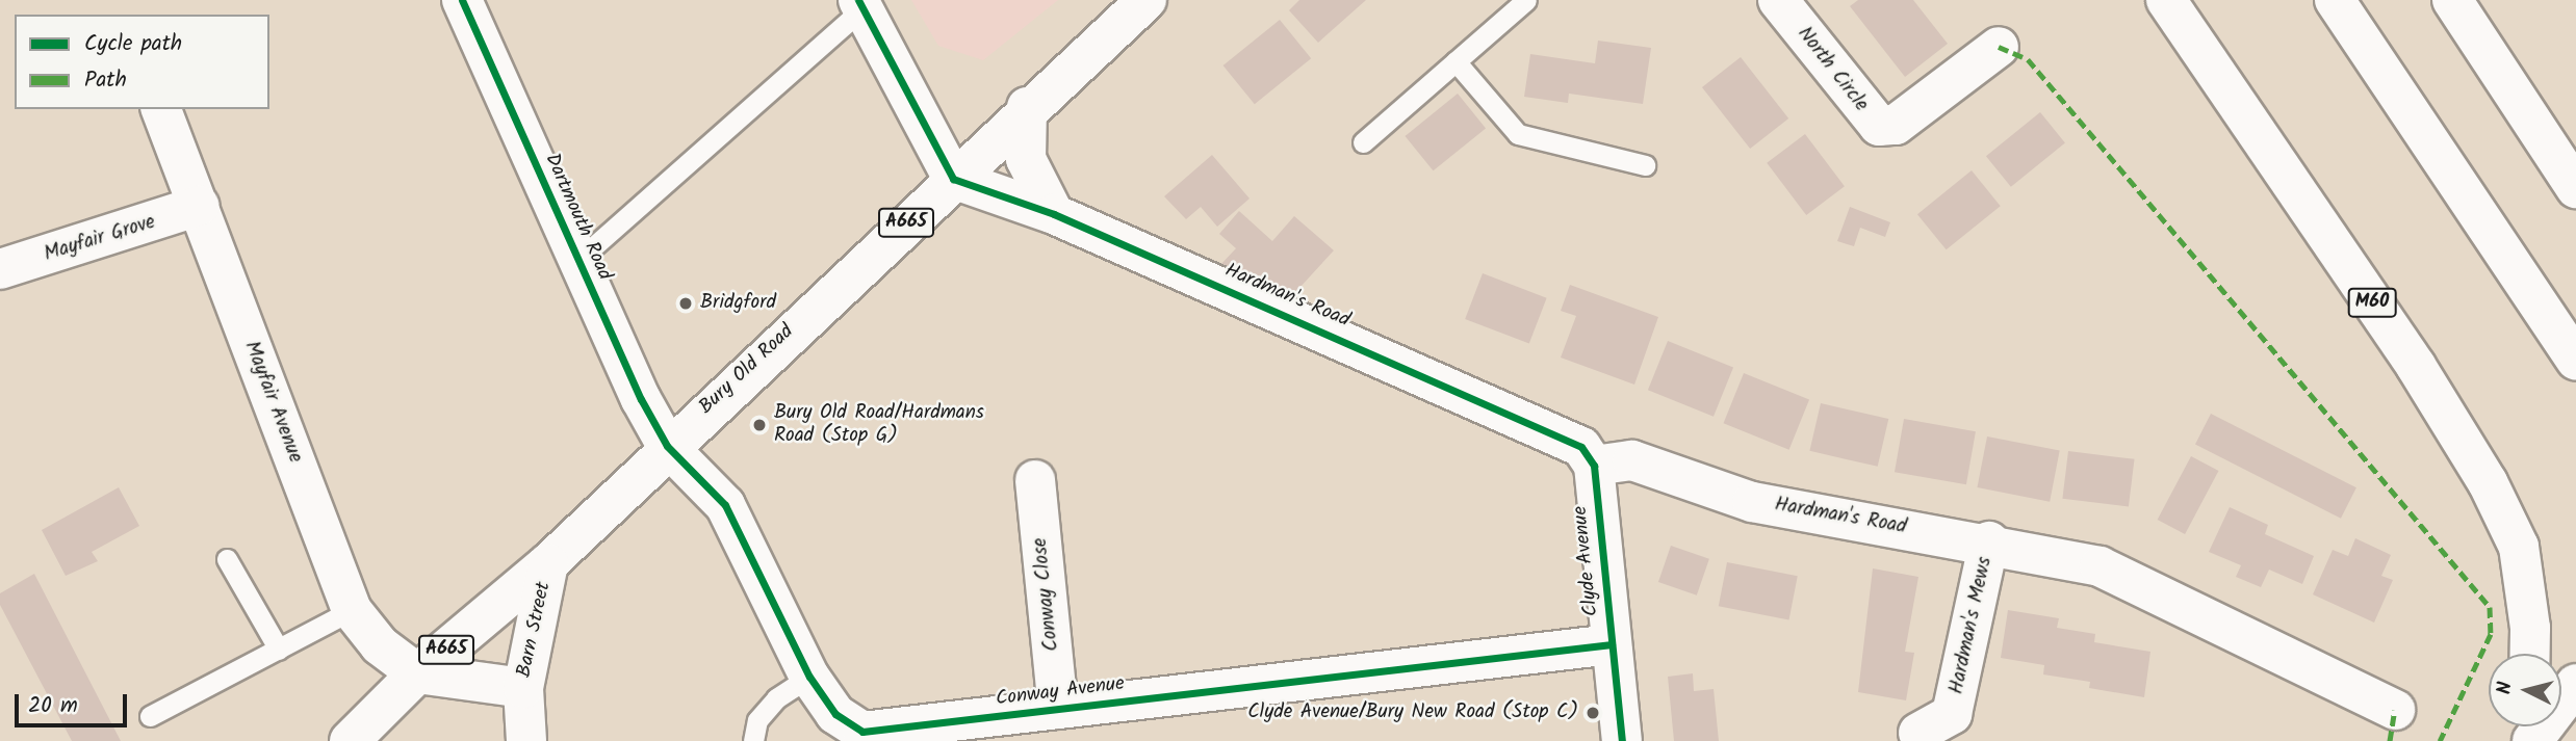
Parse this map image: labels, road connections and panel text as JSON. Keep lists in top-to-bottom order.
{
  "streets": {
    "main road": [
      "North Circle",
      "Dartmouth Road",
      "A665",
      "Mayfair Grove",
      "Hardman's Road",
      "M60",
      "Bury Old Road",
      "Mayfair Avenue",
      "Clyde Avenue",
      "Conway Close",
      "Hardman's Mews",
      "Barn Street",
      "Conway Avenue"
    ]
  },
  "crossings": [
    ["Dartmouth Road", "Bury Old Road"],
    ["Dartmouth Road", "Conway Avenue"],
    ["Mayfair Grove", "Mayfair Avenue"],
    ["Hardman's Road", "Bury Old Road"],
    ["Hardman's Road", "Clyde Avenue"],
    ["Hardman's Road", "Hardman's Mews"],
    ["Bury Old Road", "Mayfair Avenue"],
    ["Bury Old Road", "Barn Street"],
    ["Bury Old Road", "Conway Avenue"],
    ["Clyde Avenue", "Conway Avenue"],
    ["Conway Close", "Conway Avenue"]
  ],
  "places": ["Bridgford", "Bury Old Road/Hardmans Road (Stop G)", "Clyde Avenue/Bury New Road (Stop C)"],
  "legend": ["Cycle path", "Path"],
  "scale_bar": "20 m",
  "north": "left"
}
